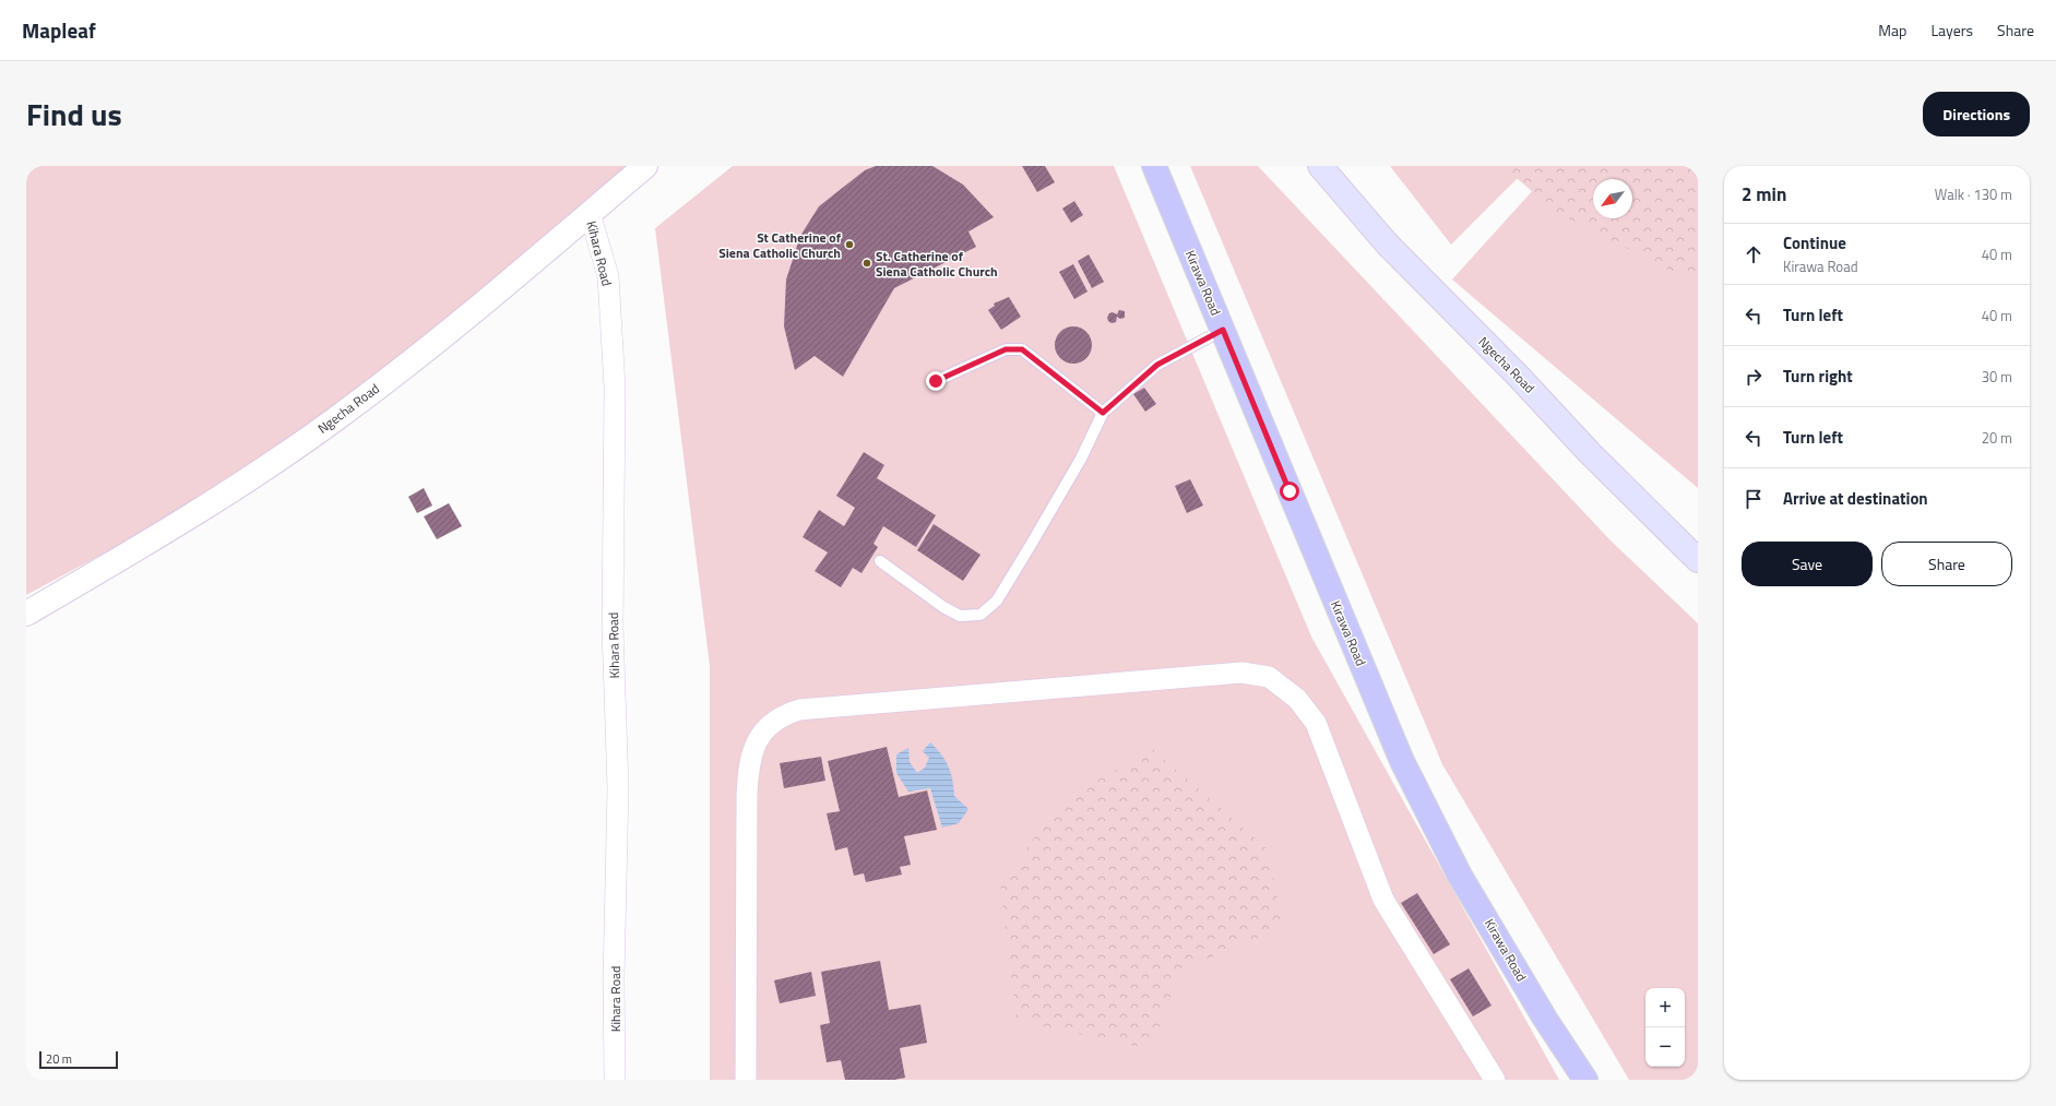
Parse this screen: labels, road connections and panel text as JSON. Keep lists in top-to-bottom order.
{
  "streets": {
    "main road": ["Kirawa Road", "Ngecha Road"],
    "street": ["Kihara Road"]
  },
  "crossings": [
    ["Kihara Road", "Ngecha Road"]
  ],
  "places": ["St Catherine of Siena Catholic Church", "St. Catherine of Siena Catholic Church"],
  "scale_bar": "20 m",
  "north": "bottom left",
  "page": {
    "header": "Mapleaf",
    "nav": ["Map", "Layers", "Share"],
    "title": "Find us",
    "buttons": [
      "Directions",
      ["Save", "Share"]
    ],
    "heading": ["2 min", "Walk · 130 m"],
    "list": [
      ["Continue", "Kirawa Road", "40 m"],
      ["Turn left", "40 m"],
      ["Turn right", "30 m"],
      ["Turn left", "20 m"],
      "Arrive at destination"
    ],
    "map_buttons": ["+", "−"],
    "scale": "20 m"
  }
}
